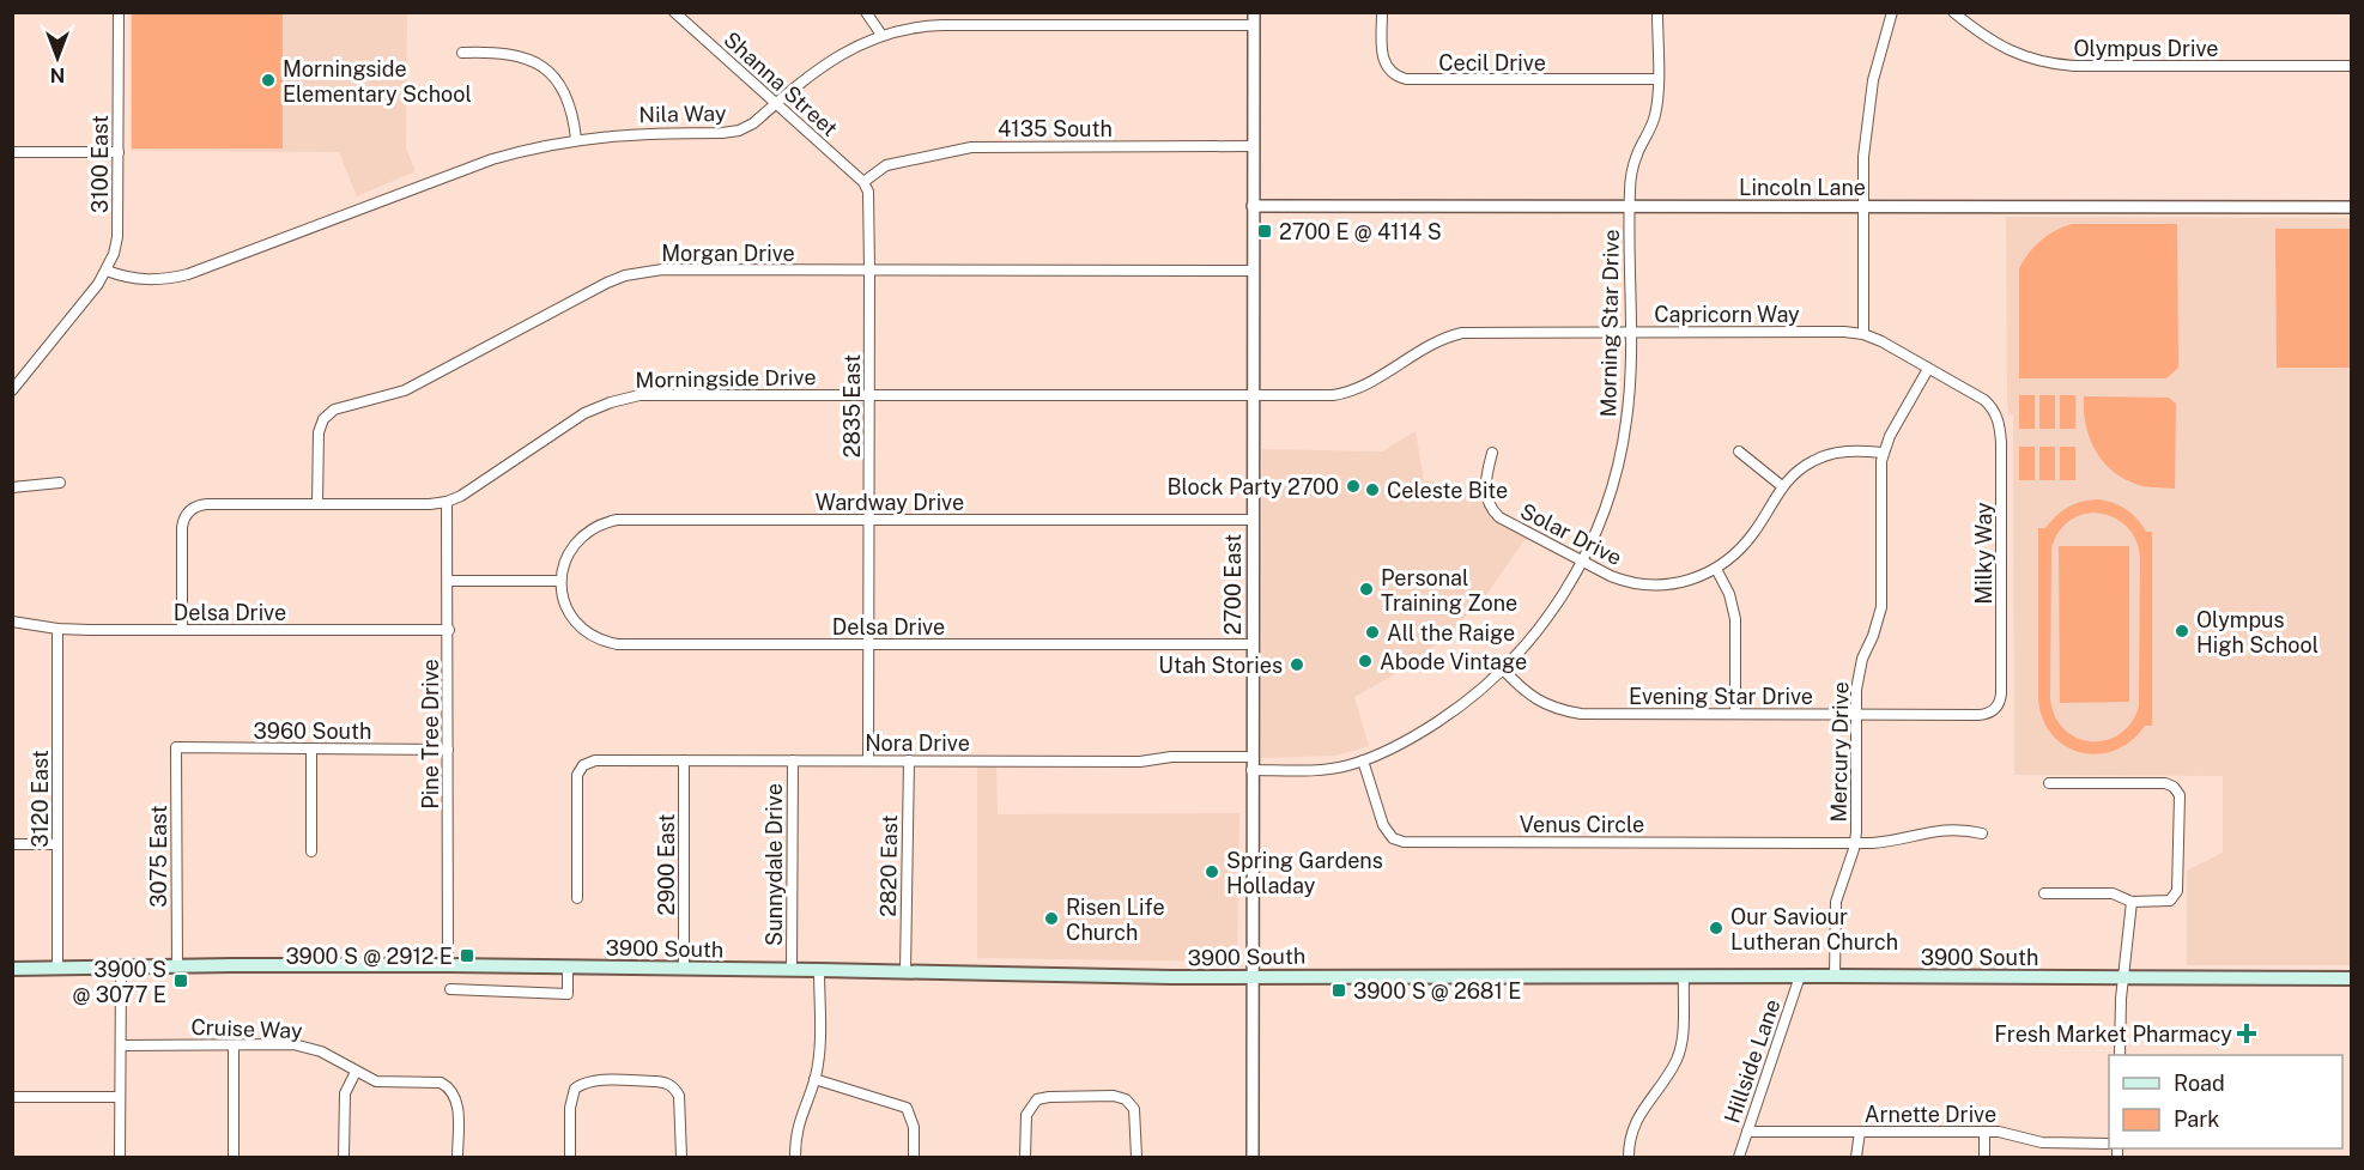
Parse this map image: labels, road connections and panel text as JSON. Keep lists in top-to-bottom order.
{
  "streets": {
    "main road": ["3900 South"],
    "street": [
      "Olympus Drive",
      "Cecil Drive",
      "Shanna Street",
      "Nila Way",
      "4135 South",
      "3100 East",
      "Lincoln Lane",
      "Morgan Drive",
      "Capricorn Way",
      "Morning Star Drive",
      "Morningside Drive",
      "2835 East",
      "Wardway Drive",
      "Solar Drive",
      "Milky Way",
      "2700 East",
      "Delsa Drive",
      "Evening Star Drive",
      "3960 South",
      "Pine Tree Drive",
      "Nora Drive",
      "Mercury Drive",
      "3120 East",
      "Venus Circle",
      "3075 East",
      "2900 East",
      "Sunnydale Drive",
      "2820 East",
      "Cruise Way",
      "Hillside Lane",
      "Arnette Drive"
    ]
  },
  "crossings": [
    ["Cecil Drive", "Morning Star Drive"],
    ["Shanna Street", "Nila Way"],
    ["Shanna Street", "4135 South"],
    ["Shanna Street", "2835 East"],
    ["Nila Way", "3100 East"],
    ["Nila Way", "2700 East"],
    ["4135 South", "2835 East"],
    ["4135 South", "2700 East"],
    ["Lincoln Lane", "Morning Star Drive"],
    ["Lincoln Lane", "2700 East"],
    ["Morgan Drive", "Morningside Drive"],
    ["Morgan Drive", "2835 East"],
    ["Morgan Drive", "2700 East"],
    ["Capricorn Way", "Morning Star Drive"],
    ["Capricorn Way", "Morningside Drive"],
    ["Capricorn Way", "Milky Way"],
    ["Capricorn Way", "2700 East"],
    ["Capricorn Way", "Mercury Drive"],
    ["Morning Star Drive", "Solar Drive"],
    ["Morning Star Drive", "2700 East"],
    ["Morning Star Drive", "Evening Star Drive"],
    ["Morning Star Drive", "Venus Circle"],
    ["Morningside Drive", "2835 East"],
    ["Morningside Drive", "2700 East"],
    ["Morningside Drive", "Delsa Drive"],
    ["Morningside Drive", "Pine Tree Drive"],
    ["2835 East", "Wardway Drive"],
    ["2835 East", "Delsa Drive"],
    ["2835 East", "Nora Drive"],
    ["Wardway Drive", "2700 East"],
    ["Wardway Drive", "Delsa Drive"],
    ["Solar Drive", "Mercury Drive"],
    ["Milky Way", "Evening Star Drive"],
    ["2700 East", "Delsa Drive"],
    ["2700 East", "Nora Drive"],
    ["2700 East", "3900 South"],
    ["Delsa Drive", "Pine Tree Drive"],
    ["Delsa Drive", "3120 East"],
    ["Evening Star Drive", "Mercury Drive"],
    ["3960 South", "Pine Tree Drive"],
    ["3960 South", "3075 East"],
    ["Pine Tree Drive", "3900 South"],
    ["Nora Drive", "2900 East"],
    ["Nora Drive", "Sunnydale Drive"],
    ["Nora Drive", "2820 East"],
    ["Mercury Drive", "Venus Circle"],
    ["Mercury Drive", "3900 South"],
    ["3120 East", "3900 South"],
    ["3075 East", "3900 South"],
    ["2900 East", "3900 South"],
    ["Sunnydale Drive", "3900 South"],
    ["2820 East", "3900 South"],
    ["3900 South", "Hillside Lane"],
    ["Hillside Lane", "Arnette Drive"]
  ],
  "places": {
    "other": [
      "Morningside Elementary School",
      "Block Party 2700",
      "Celeste Bite",
      "Personal Training Zone",
      "Olympus High School",
      "All the Raige",
      "Abode Vintage",
      "Utah Stories",
      "Spring Gardens Holladay",
      "Risen Life Church",
      "Our Saviour Lutheran Church"
    ],
    "transit": [
      "2700 E @ 4114 S",
      "3900 S @ 2912 E",
      "3900 S @ 3077 E",
      "3900 S @ 2681 E"
    ],
    "health": ["Fresh Market Pharmacy"]
  },
  "legend": ["Road", "Park"],
  "north": "bottom"
}
